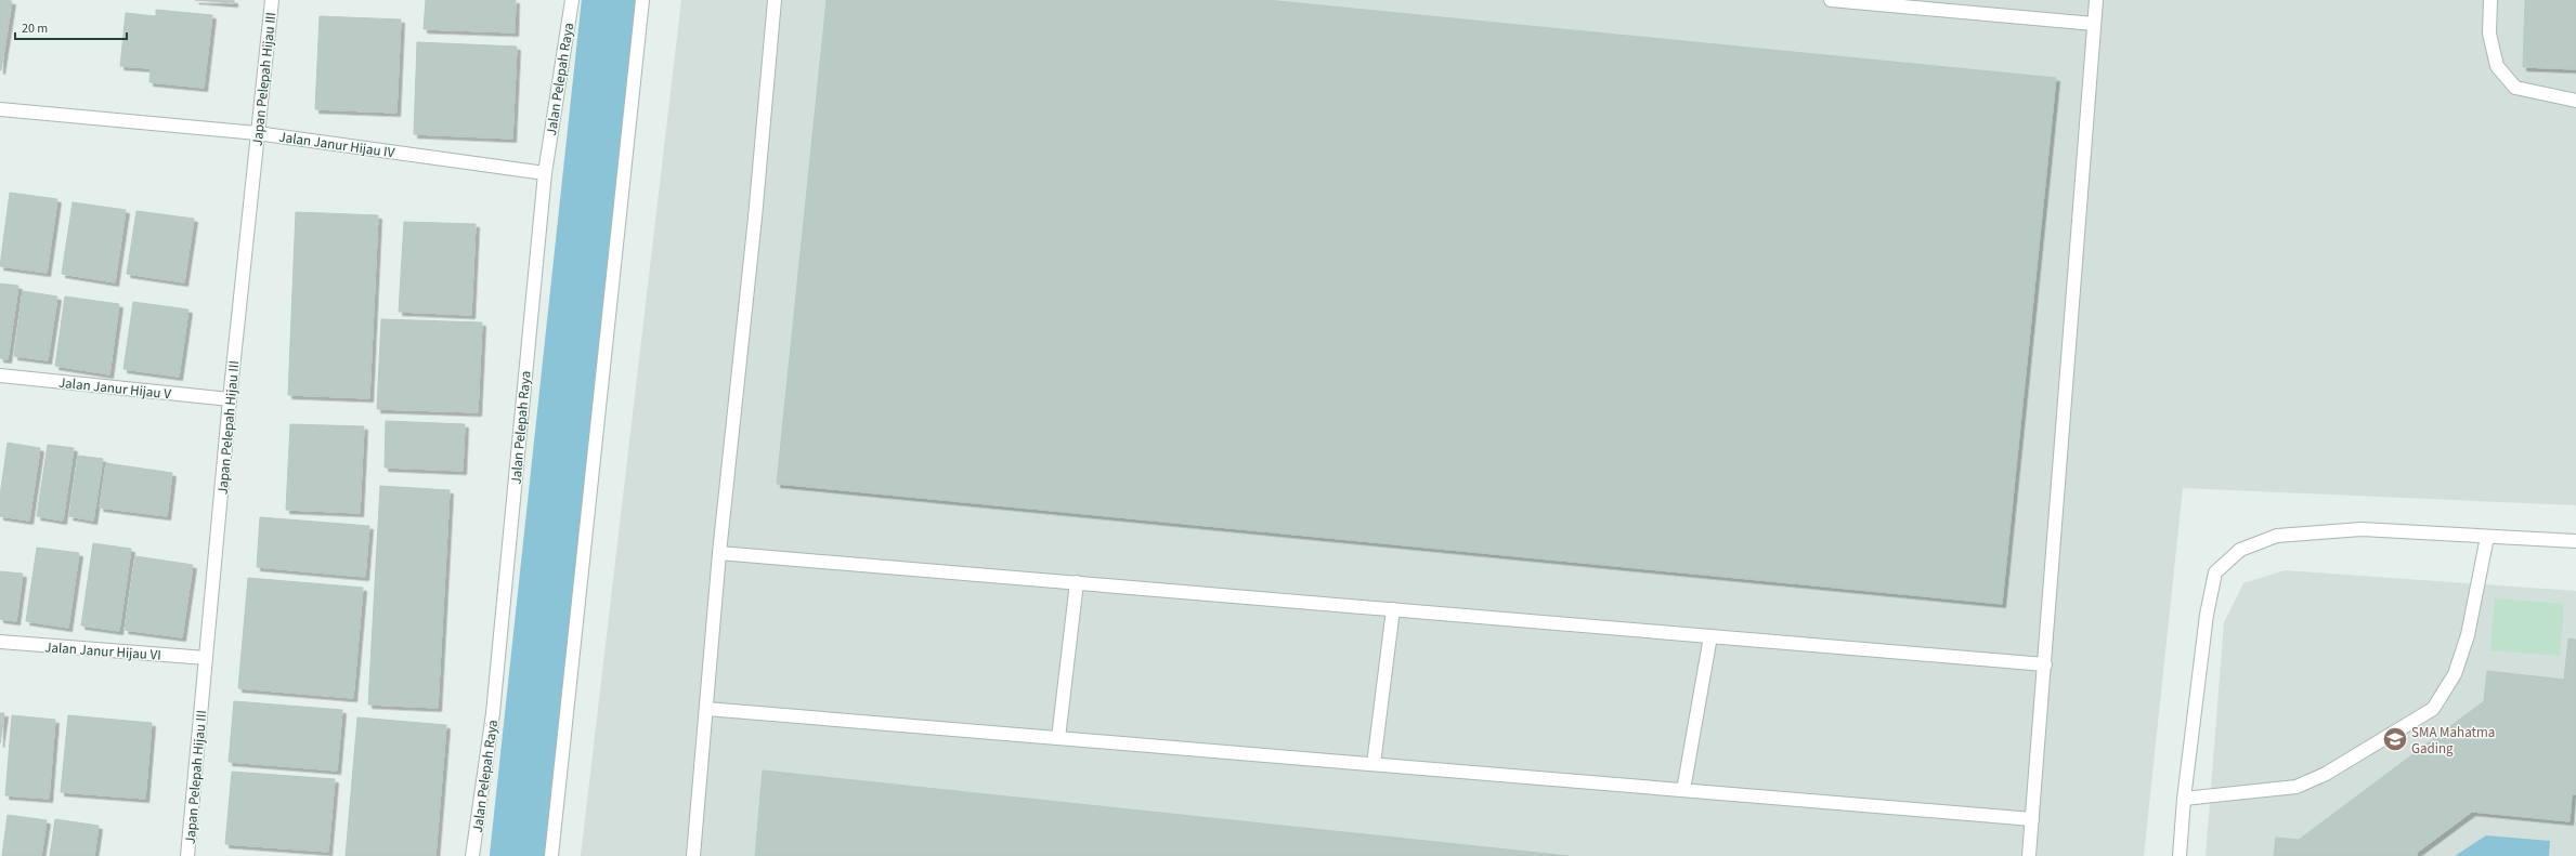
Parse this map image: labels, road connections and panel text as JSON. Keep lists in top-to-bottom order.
{
  "streets": {
    "street": [
      "Japan Pelepah Hijau III",
      "Jalan Pelepah Raya",
      "Jalan Janur Hijau IV",
      "Jalan Janur Hijau V",
      "Jalan Janur Hijau VI"
    ]
  },
  "crossings": [
    ["Japan Pelepah Hijau III", "Jalan Janur Hijau IV"],
    ["Japan Pelepah Hijau III", "Jalan Janur Hijau V"],
    ["Japan Pelepah Hijau III", "Jalan Janur Hijau VI"],
    ["Jalan Pelepah Raya", "Jalan Janur Hijau IV"]
  ],
  "places": {
    "school or university": ["SMA Mahatma Gading"]
  },
  "scale_bar": "20 m"
}
